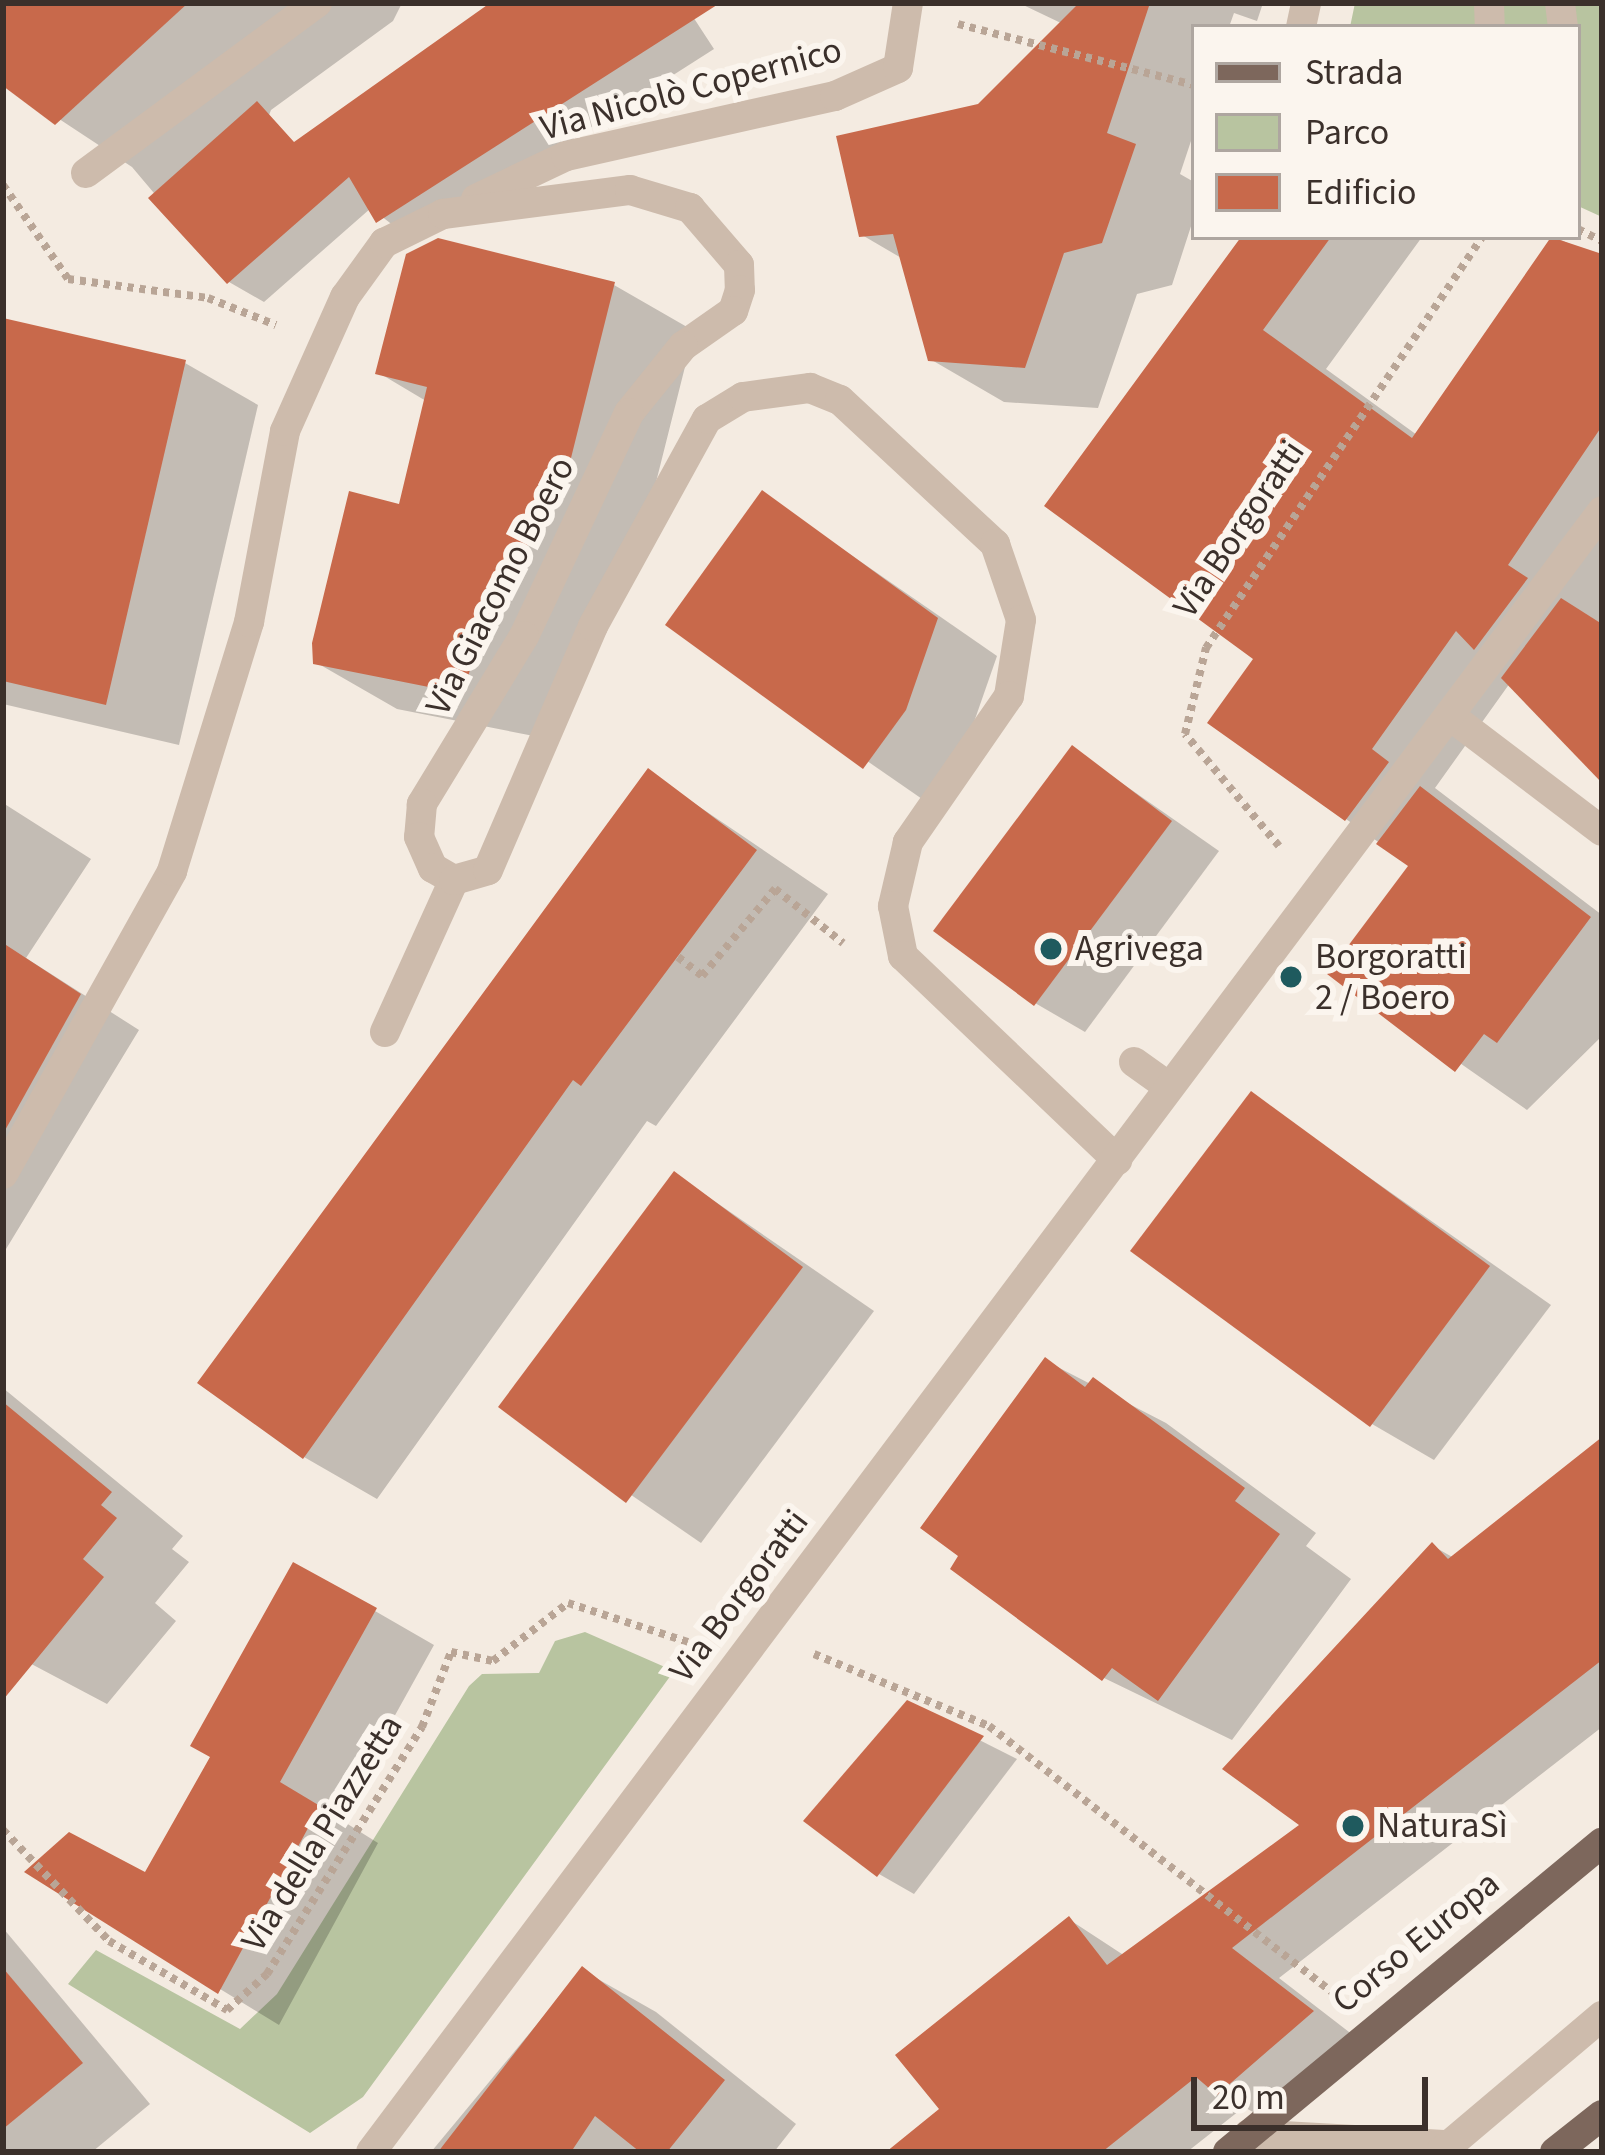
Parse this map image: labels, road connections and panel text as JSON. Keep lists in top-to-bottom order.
{
  "streets": {
    "main road": ["Corso Europa"],
    "street": ["Via Nicolò Copernico", "Via Borgoratti", "Via Giacomo Boero"],
    "path": ["Via della Piazzetta"]
  },
  "crossings": [
    ["Via Nicolò Copernico", "Via Giacomo Boero"]
  ],
  "places": ["Agrivega", "Borgoratti 2 / Boero", "NaturaSì"],
  "legend": ["Strada", "Parco", "Edificio"],
  "scale_bar": "20 m"
}
